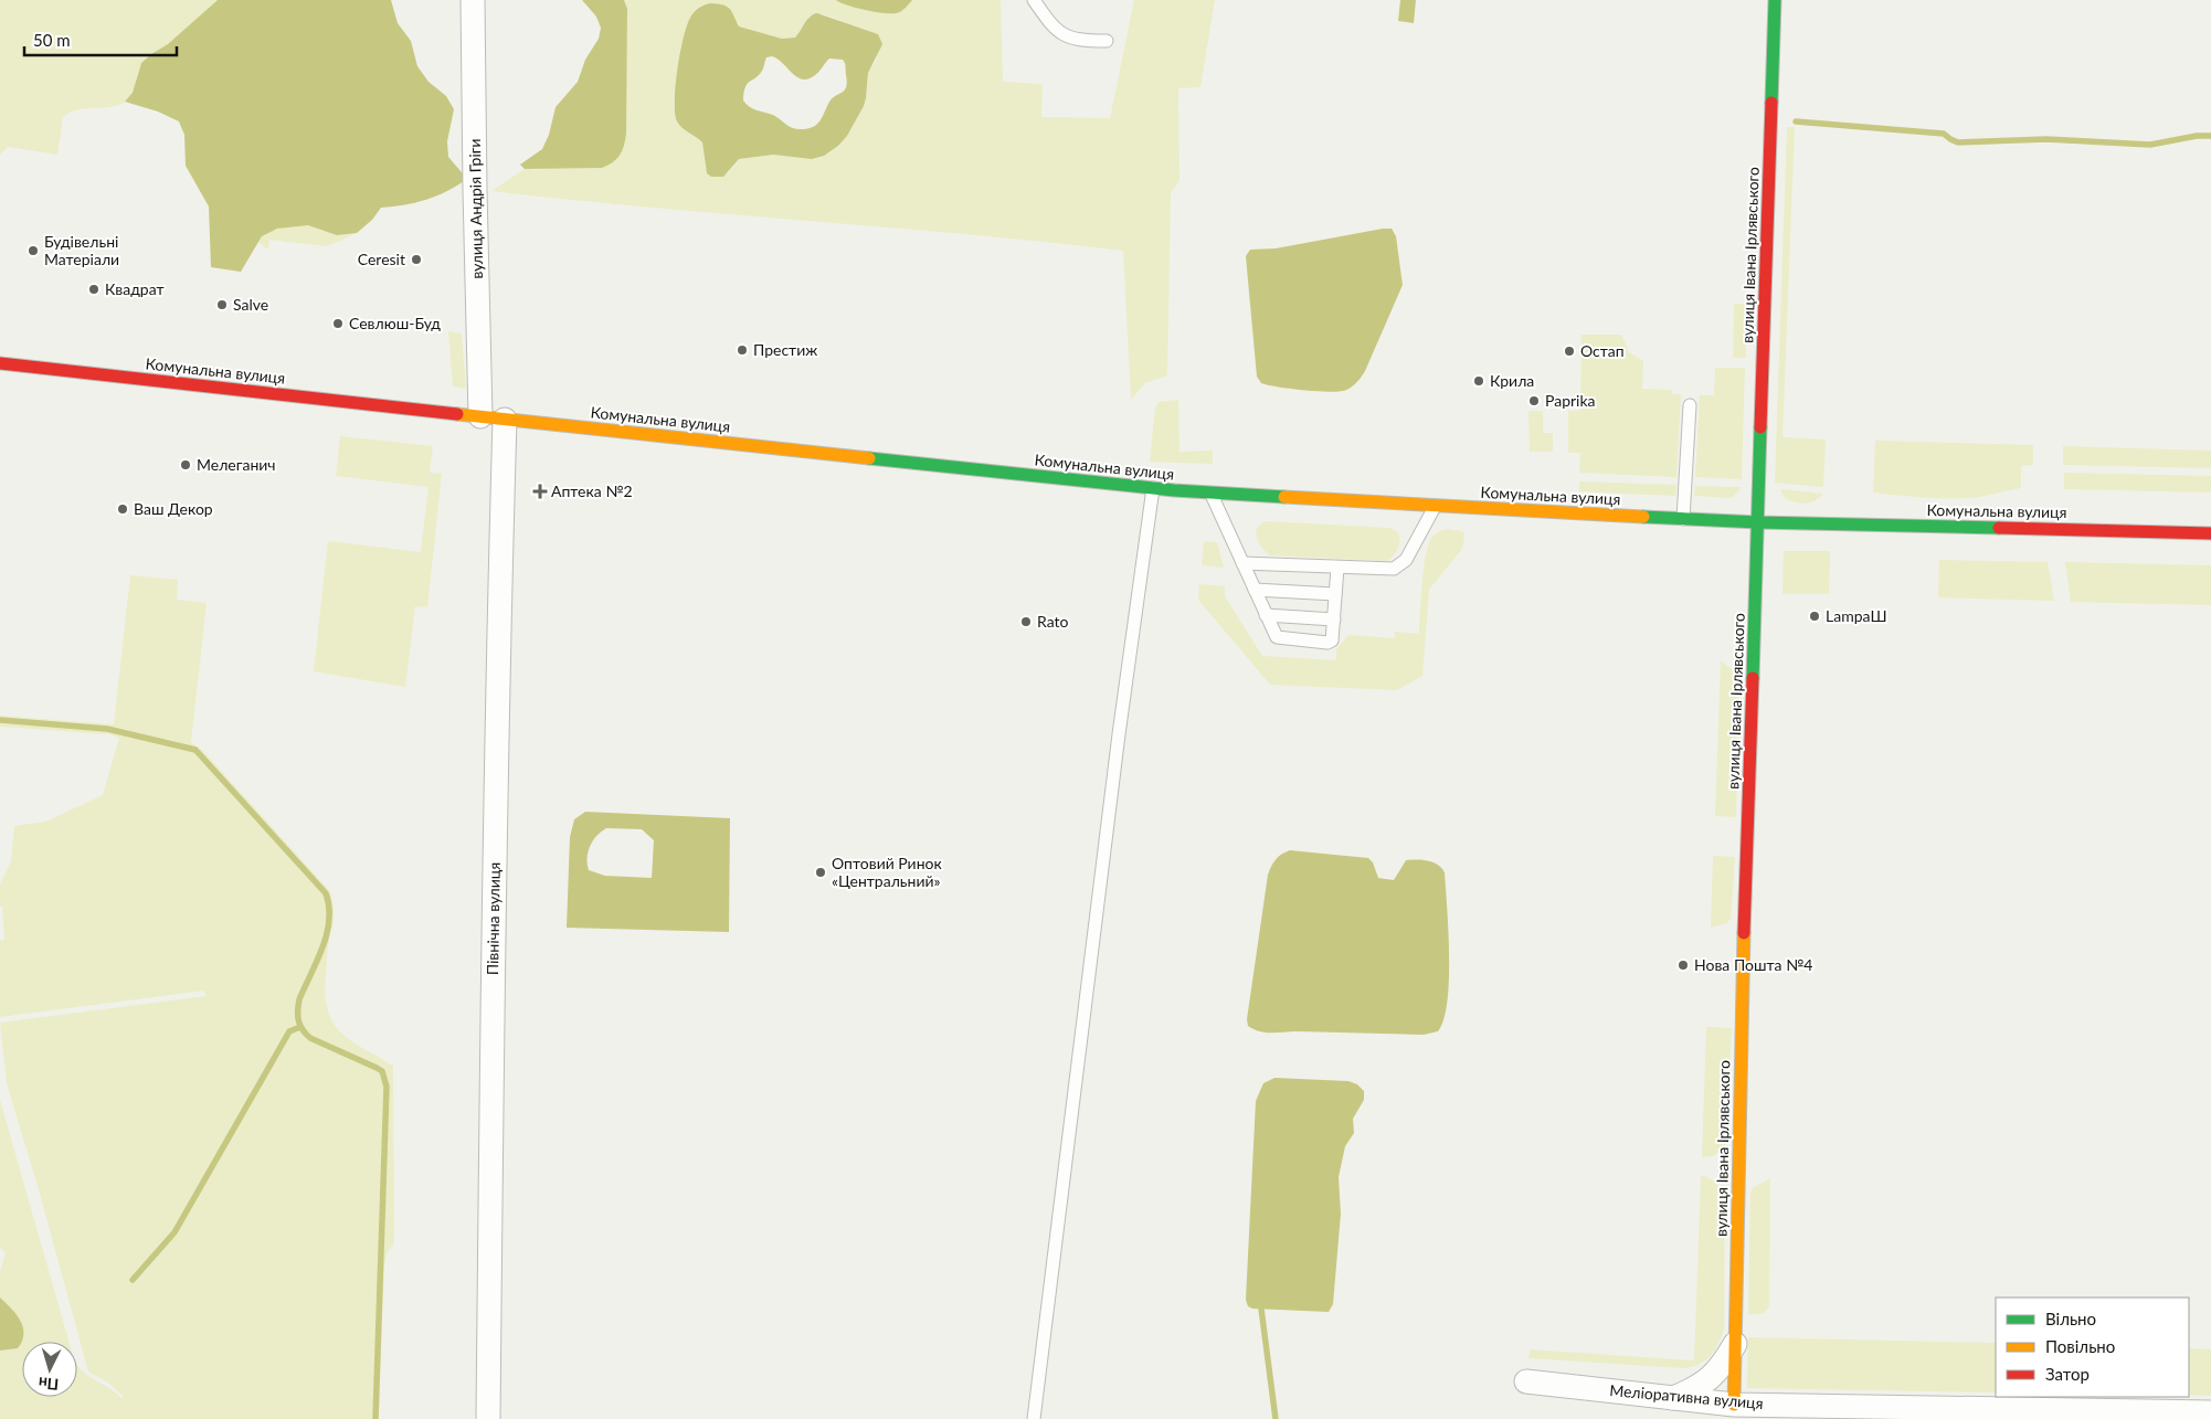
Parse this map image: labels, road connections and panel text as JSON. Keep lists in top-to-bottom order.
{
  "streets": {
    "main road": ["вулиця Івана Ірлявського", "Комунальна вулиця"],
    "street": ["вулиця Андрія Гріги", "Північна вулиця", "Меліоративна вулиця"]
  },
  "crossings": [
    ["вулиця Андрія Гріги", "Комунальна вулиця"],
    ["вулиця Івана Ірлявського", "Комунальна вулиця"],
    ["вулиця Івана Ірлявського", "Меліоративна вулиця"],
    ["Комунальна вулиця", "Північна вулиця"]
  ],
  "places": {
    "other": [
      "Будівельні Матеріали",
      "Ceresit",
      "Квадрат",
      "Salve",
      "Севлюш-Буд",
      "Престиж",
      "Остап",
      "Крила",
      "Paprika",
      "Мелеганич",
      "Ваш Декор",
      "LampaШ",
      "Rato",
      "Оптовий Ринок «Центральний»",
      "Нова Пошта №4"
    ],
    "health": ["Аптека №2"]
  },
  "legend": ["Вільно", "Повільно", "Затор"],
  "scale_bar": "50 m",
  "north": "bottom"
}
